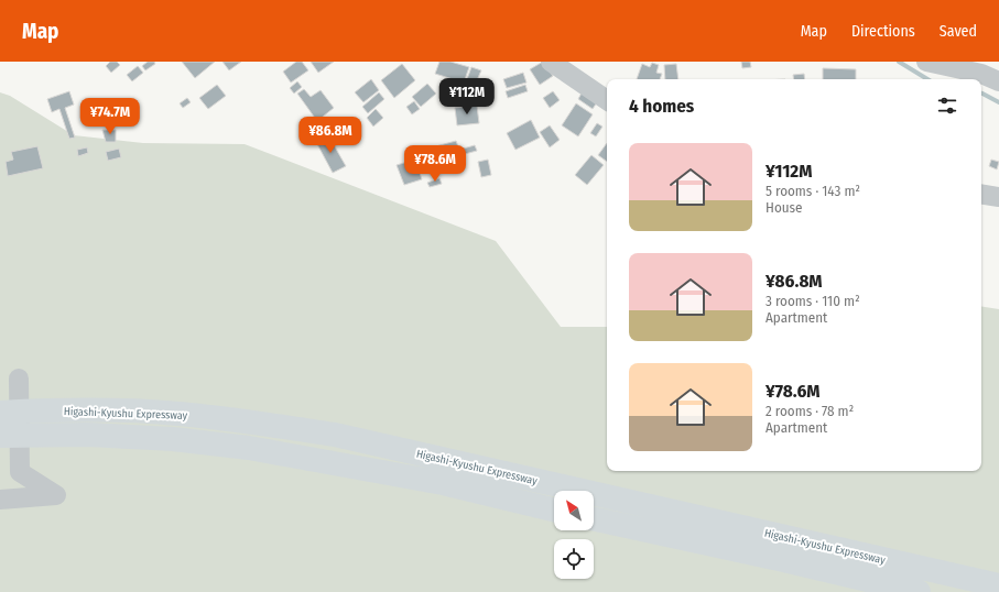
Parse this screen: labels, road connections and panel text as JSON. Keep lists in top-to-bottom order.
{
  "streets": {
    "highway": ["Higashi-Kyushu Expressway"]
  },
  "north": "top left",
  "page": {
    "header": "Map",
    "nav": ["Map", "Directions", "Saved"],
    "price": [
      "¥112M",
      "¥74.7M",
      "¥86.8M",
      "¥78.6M"
    ],
    "heading": "4 homes",
    "list": [
      {
        "name": "¥112M",
        "note": "5 rooms · 143 m² · House"
      },
      {
        "name": "¥86.8M",
        "note": "3 rooms · 110 m² · Apartment"
      },
      {
        "name": "¥78.6M",
        "note": "2 rooms · 78 m² · Apartment"
      }
    ]
  }
}
